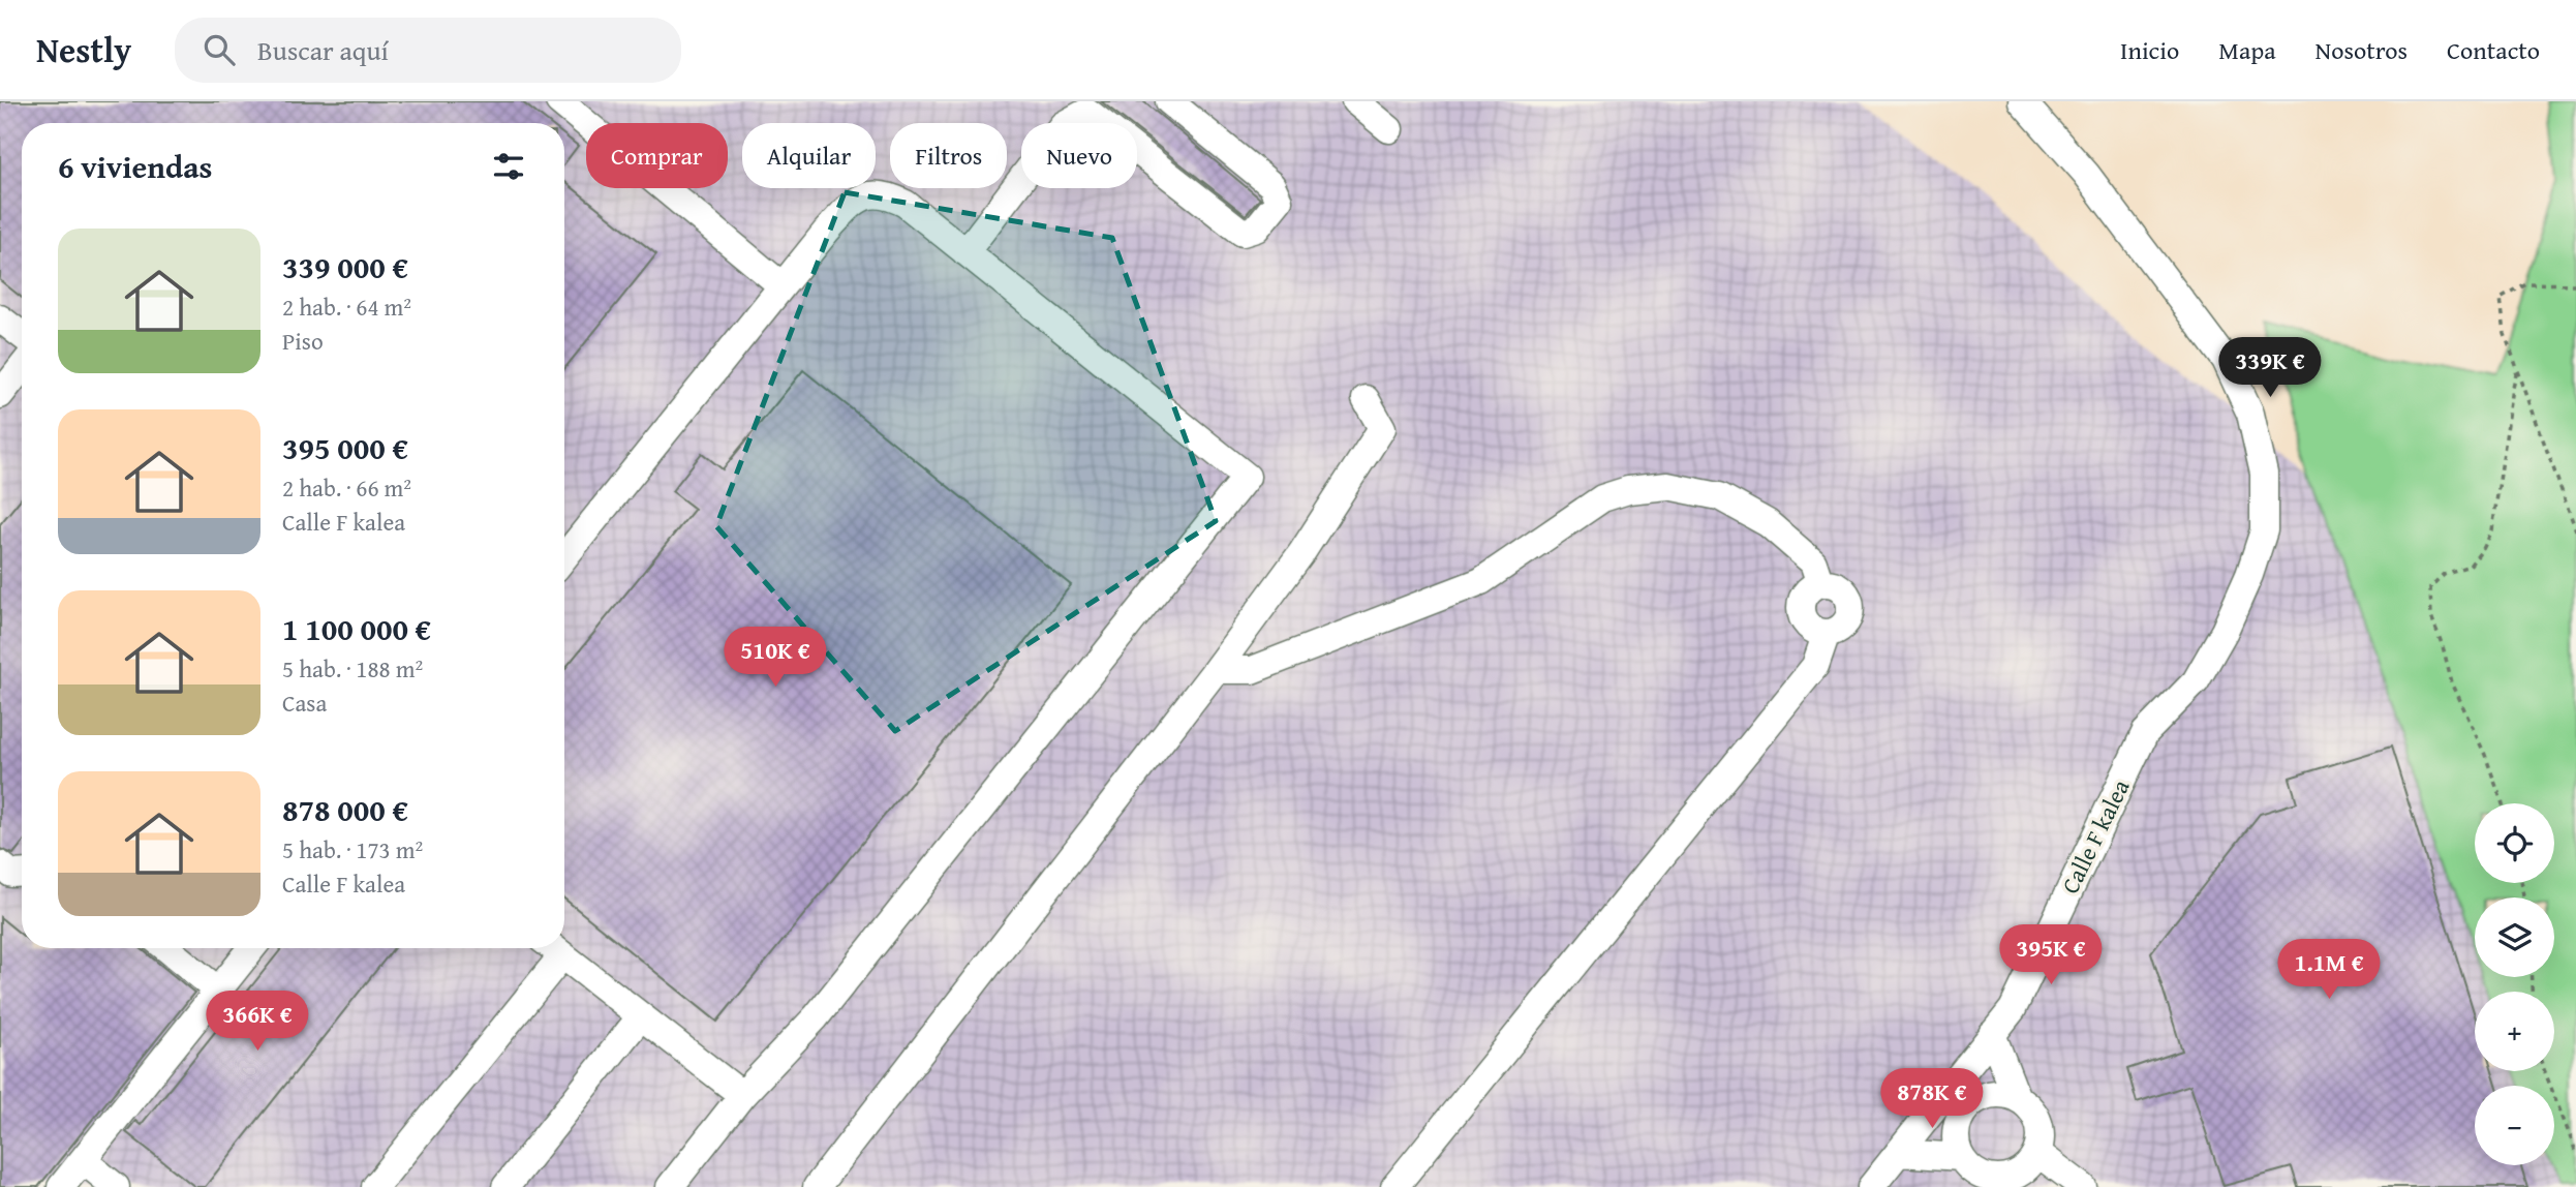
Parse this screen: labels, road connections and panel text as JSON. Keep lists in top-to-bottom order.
{
  "streets": {
    "street": ["Calle F kalea"]
  },
  "page": {
    "header": "Nestly",
    "search": "Buscar aquí",
    "nav": [
      "Inicio",
      "Mapa",
      "Nosotros",
      "Contacto"
    ],
    "chip": [
      "Comprar",
      "Alquilar",
      "Filtros",
      "Nuevo"
    ],
    "heading": "6 viviendas",
    "list": [
      {
        "name": "339 000 €",
        "note": "2 hab. · 64 m² · Piso"
      },
      {
        "name": "395 000 €",
        "note": "2 hab. · 66 m² · Calle F kalea"
      },
      {
        "name": "1 100 000 €",
        "note": "5 hab. · 188 m² · Casa"
      },
      {
        "name": "878 000 €",
        "note": "5 hab. · 173 m² · Calle F kalea"
      }
    ],
    "price": [
      "339K €",
      "510K €",
      "395K €",
      "1.1M €",
      "366K €",
      "878K €"
    ],
    "map_buttons": ["+", "−"]
  }
}
